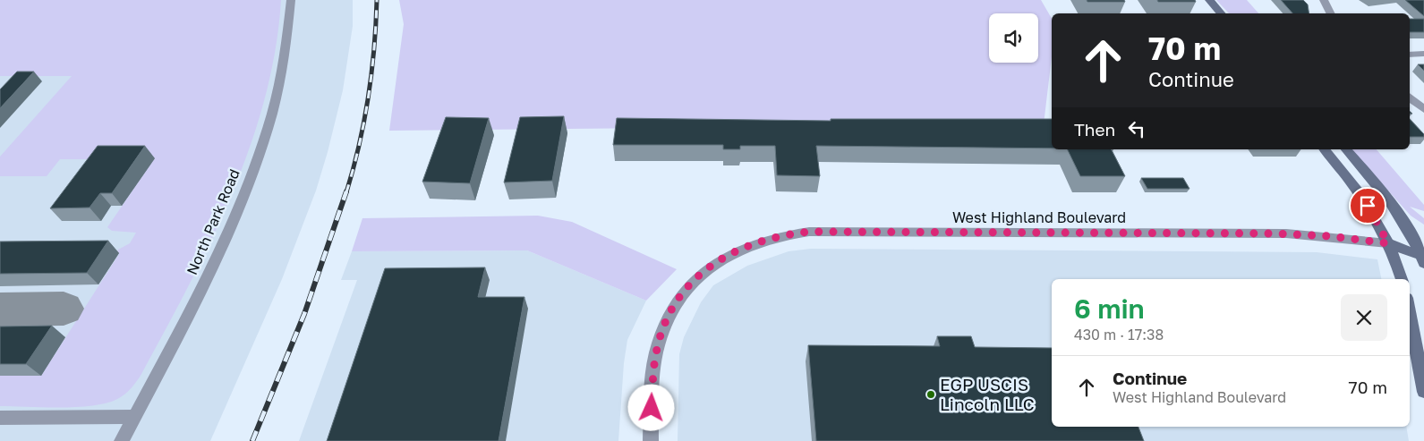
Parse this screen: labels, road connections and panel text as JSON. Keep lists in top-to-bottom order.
{
  "streets": {
    "main road": ["West Highland Boulevard"],
    "street": ["North Park Road"]
  },
  "places": ["EGP USCIS Lincoln LLC"],
  "page": {
    "turn": ["70 m", "Continue"],
    "then": "Then",
    "heading": ["6 min", "430 m · 17:38"],
    "list": [
      {
        "name": "Continue",
        "note": "West Highland Boulevard",
        "value": "70 m"
      }
    ]
  }
}
